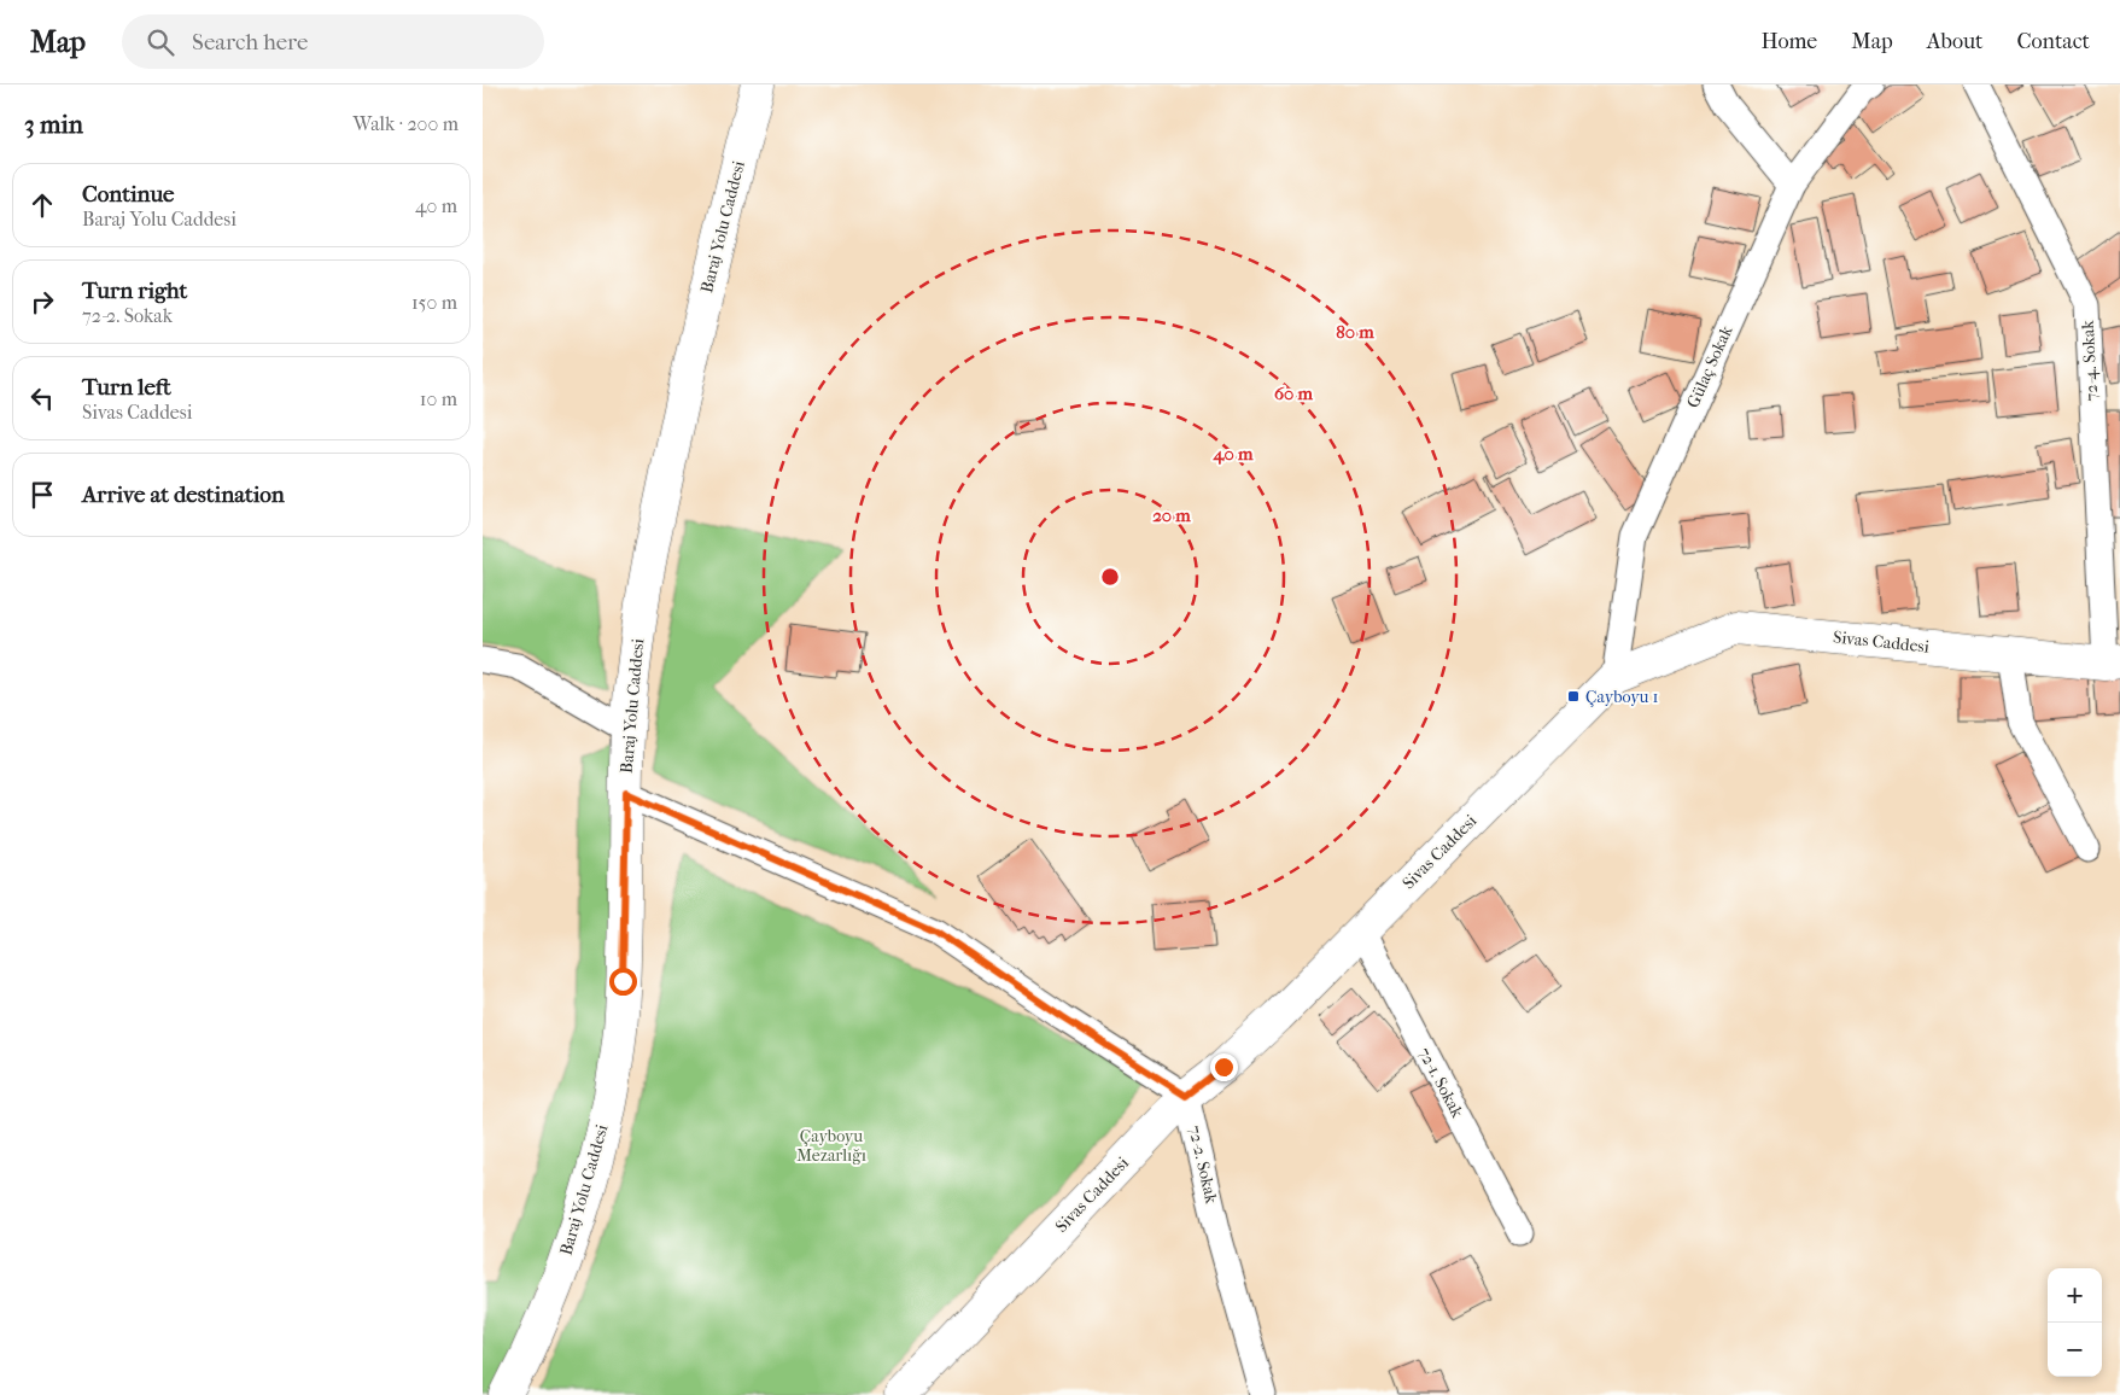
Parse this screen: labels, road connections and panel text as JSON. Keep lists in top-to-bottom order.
{
  "streets": {
    "street": [
      "Baraj Yolu Caddesi",
      "72-4. Sokak",
      "Gülaç Sokak",
      "Sivas Caddesi",
      "72-1. Sokak",
      "72-2. Sokak"
    ]
  },
  "crossings": [
    ["72-4. Sokak", "Sivas Caddesi"],
    ["Gülaç Sokak", "Sivas Caddesi"],
    ["Sivas Caddesi", "72-1. Sokak"],
    ["Sivas Caddesi", "72-2. Sokak"]
  ],
  "parks": ["Çayboyu Mezarlığı"],
  "places": {
    "transit": ["Çayboyu 1"]
  },
  "page": {
    "header": "Map",
    "search": "Search here",
    "nav": [
      "Home",
      "Map",
      "About",
      "Contact"
    ],
    "heading": ["3 min", "Walk · 200 m"],
    "list": [
      ["Continue", "Baraj Yolu Caddesi", "40 m"],
      ["Turn right", "72-2. Sokak", "150 m"],
      ["Turn left", "Sivas Caddesi", "10 m"],
      "Arrive at destination"
    ],
    "map_buttons": ["+", "−"]
  },
  "rings": [
    "80 m",
    "60 m",
    "40 m",
    "20 m"
  ]
}
